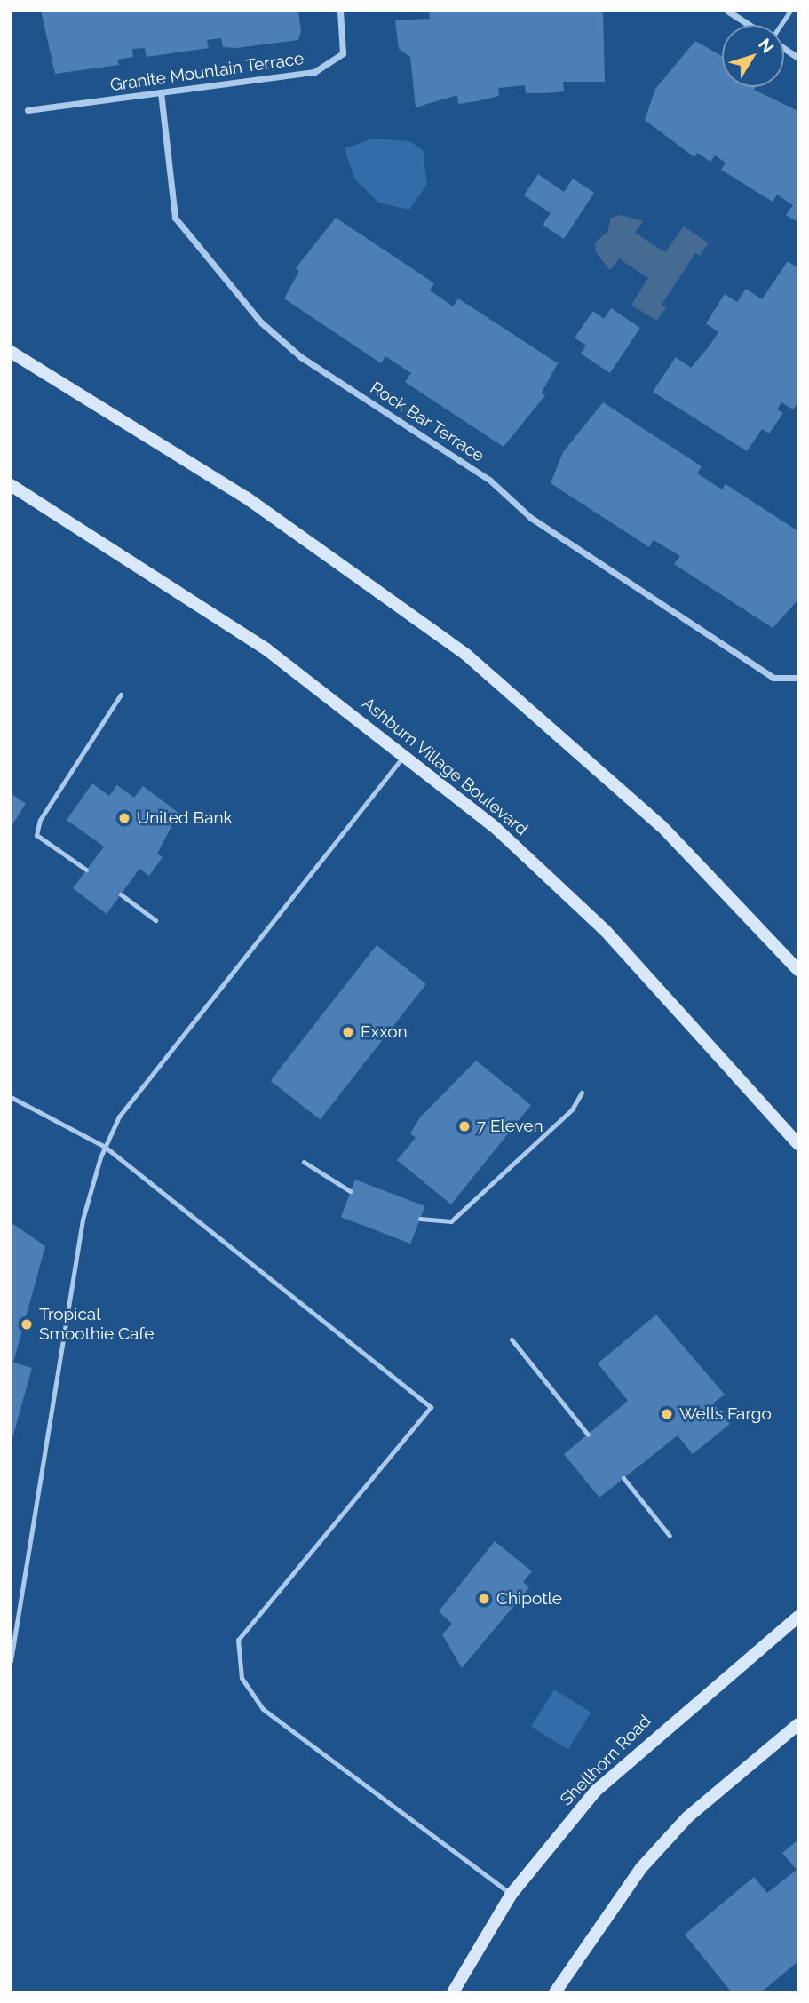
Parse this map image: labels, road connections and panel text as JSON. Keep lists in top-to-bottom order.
{
  "streets": {
    "main road": ["Ashburn Village Boulevard", "Shellhorn Road"],
    "street": ["Granite Mountain Terrace", "Rock Bar Terrace"]
  },
  "crossings": [
    ["Granite Mountain Terrace", "Rock Bar Terrace"]
  ],
  "places": [
    "United Bank",
    "Exxon",
    "7 Eleven",
    "Tropical Smoothie Cafe",
    "Wells Fargo",
    "Chipotle"
  ],
  "north": "top right"
}
